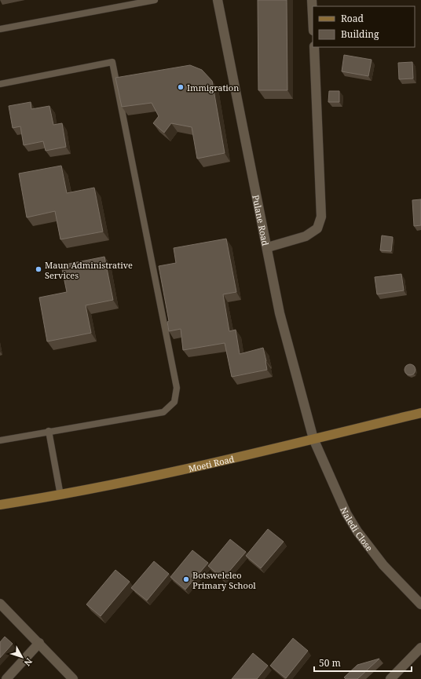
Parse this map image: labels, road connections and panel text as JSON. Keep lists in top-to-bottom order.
{
  "streets": {
    "street": ["Pulane Road", "Moeti Road", "Naledi Close"]
  },
  "crossings": [
    ["Pulane Road", "Moeti Road"],
    ["Pulane Road", "Naledi Close"],
    ["Moeti Road", "Naledi Close"]
  ],
  "places": ["Immigration", "Maun Administrative Services", "Botsweleleo Primary School"],
  "legend": ["Road", "Building"],
  "scale_bar": "50 m",
  "north": "bottom right"
}
